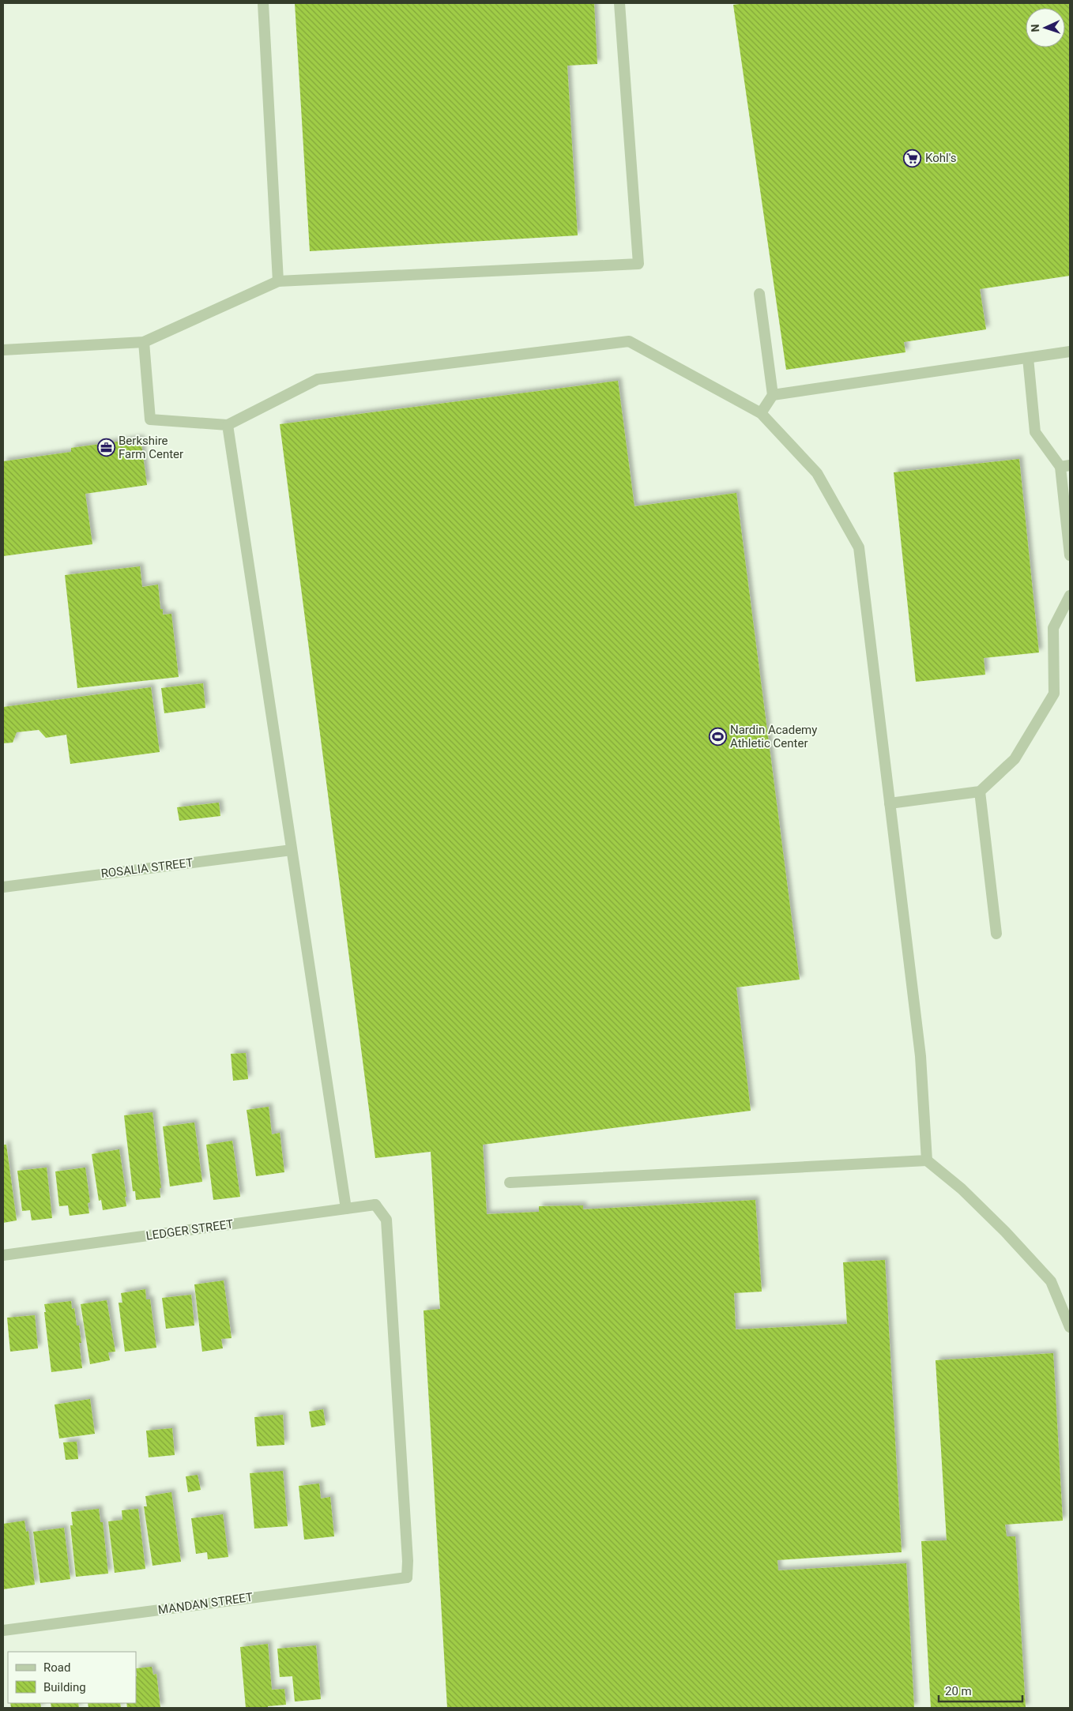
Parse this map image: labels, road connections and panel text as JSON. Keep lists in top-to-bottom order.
{
  "streets": {
    "street": ["ROSALIA STREET", "LEDGER STREET", "MANDAN STREET"]
  },
  "crossings": [
    ["LEDGER STREET", "MANDAN STREET"]
  ],
  "places": {
    "supermarket": ["Kohl's"],
    "office": ["Berkshire Farm Center"],
    "sports": ["Nardin Academy Athletic Center"]
  },
  "legend": ["Road", "Building"],
  "scale_bar": "20 m",
  "north": "left"
}
